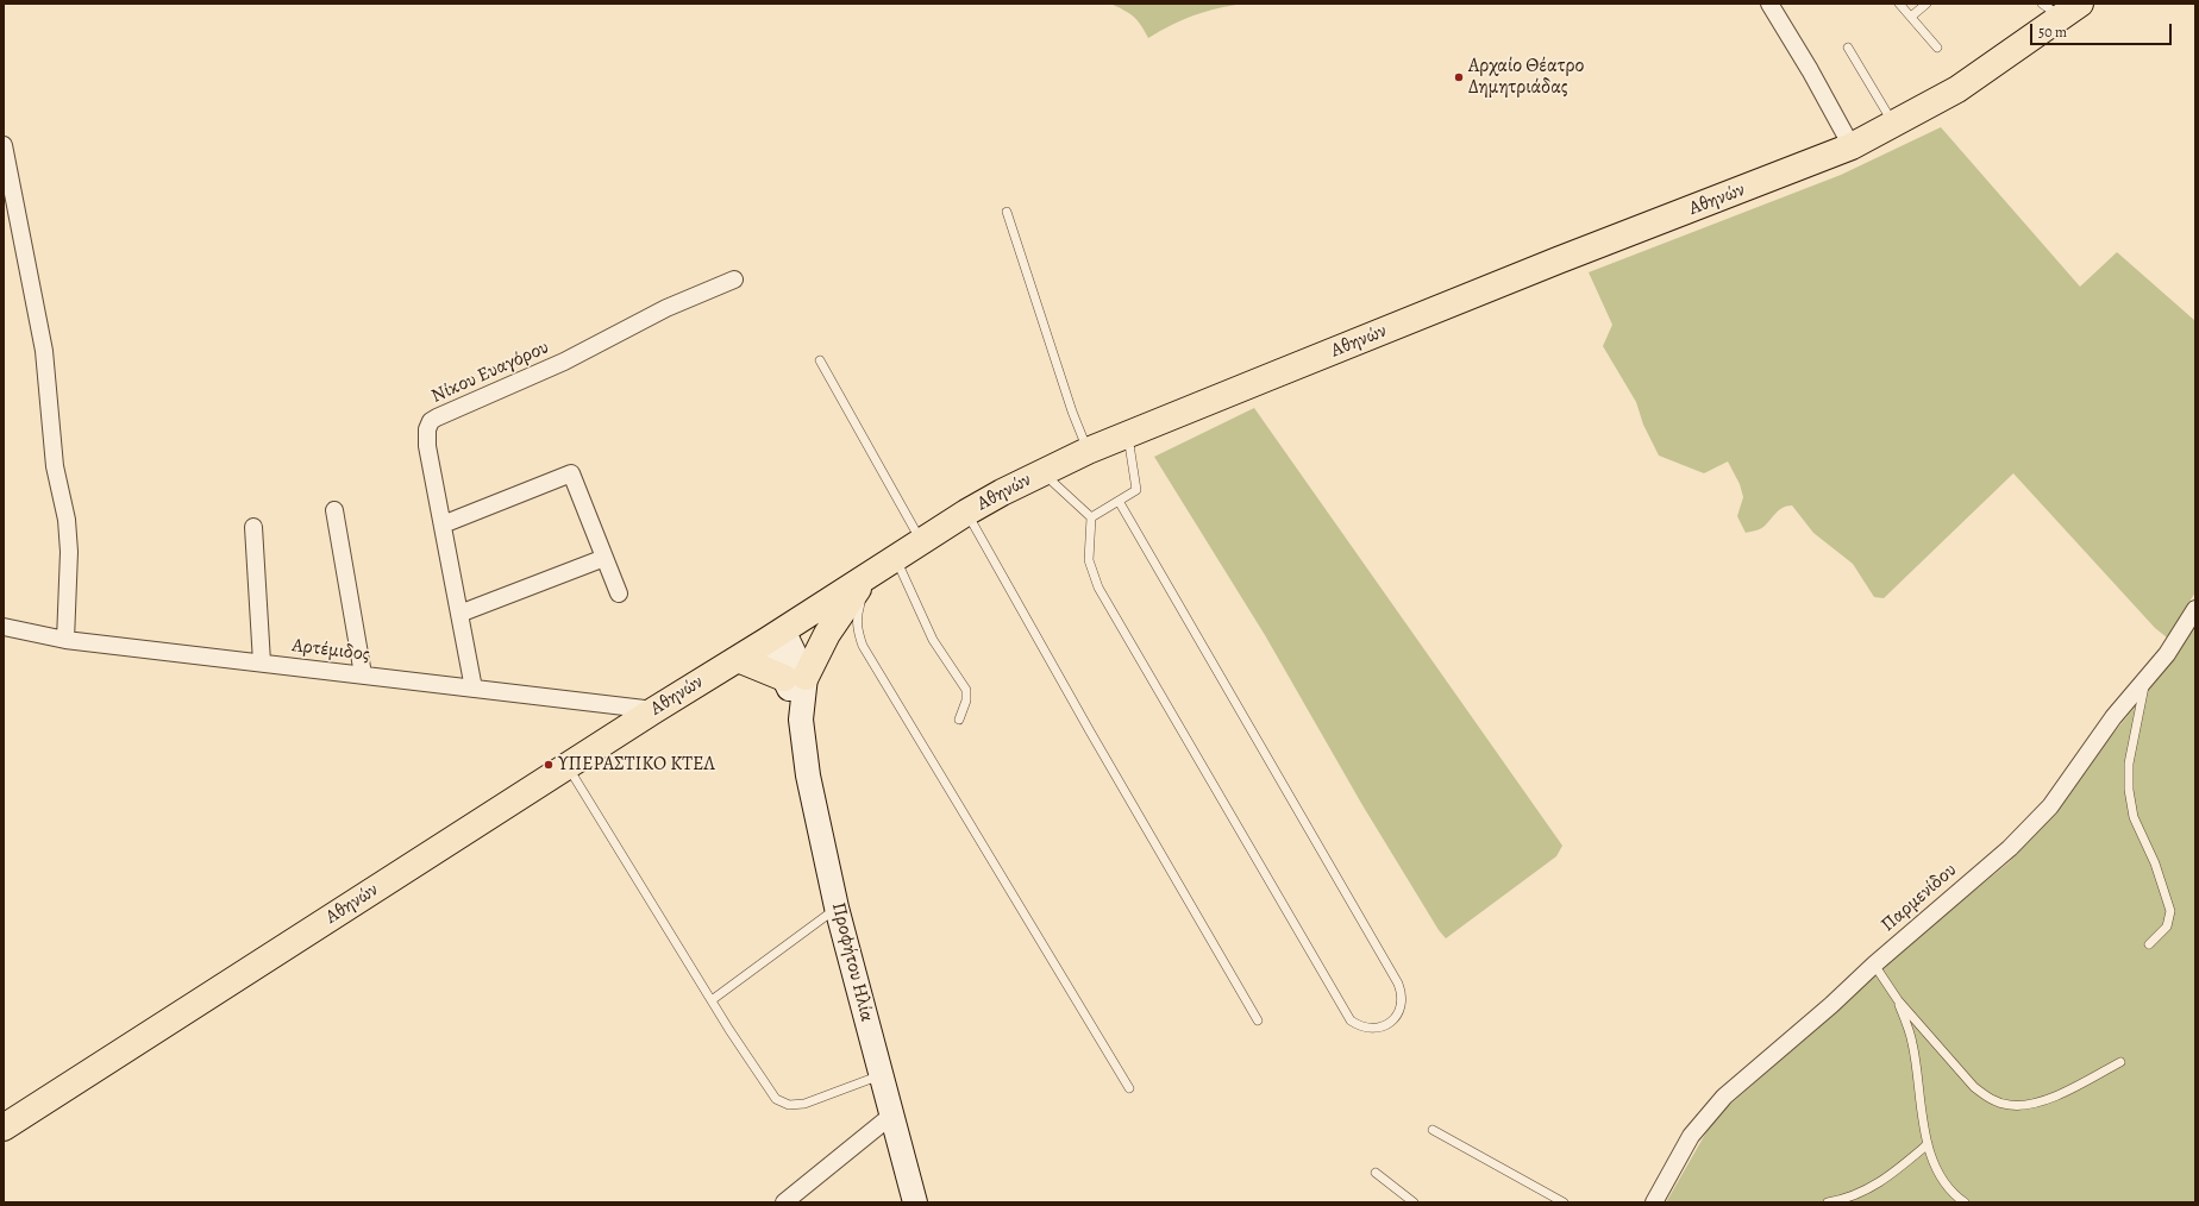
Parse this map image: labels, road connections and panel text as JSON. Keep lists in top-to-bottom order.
{
  "streets": {
    "main road": ["Αθηνών"],
    "street": [
      "Νίκου Ευαγόρου",
      "Αρτέμιδος",
      "Παρμενίδου",
      "Προφήτου Ηλία"
    ]
  },
  "crossings": [
    ["Αθηνών", "Αρτέμιδος"],
    ["Νίκου Ευαγόρου", "Αρτέμιδος"]
  ],
  "places": ["Αρχαίο Θέατρο Δημητριάδας", "ΥΠΕΡΑΣΤΙΚΟ ΚΤΕΛ"],
  "scale_bar": "50 m"
}
